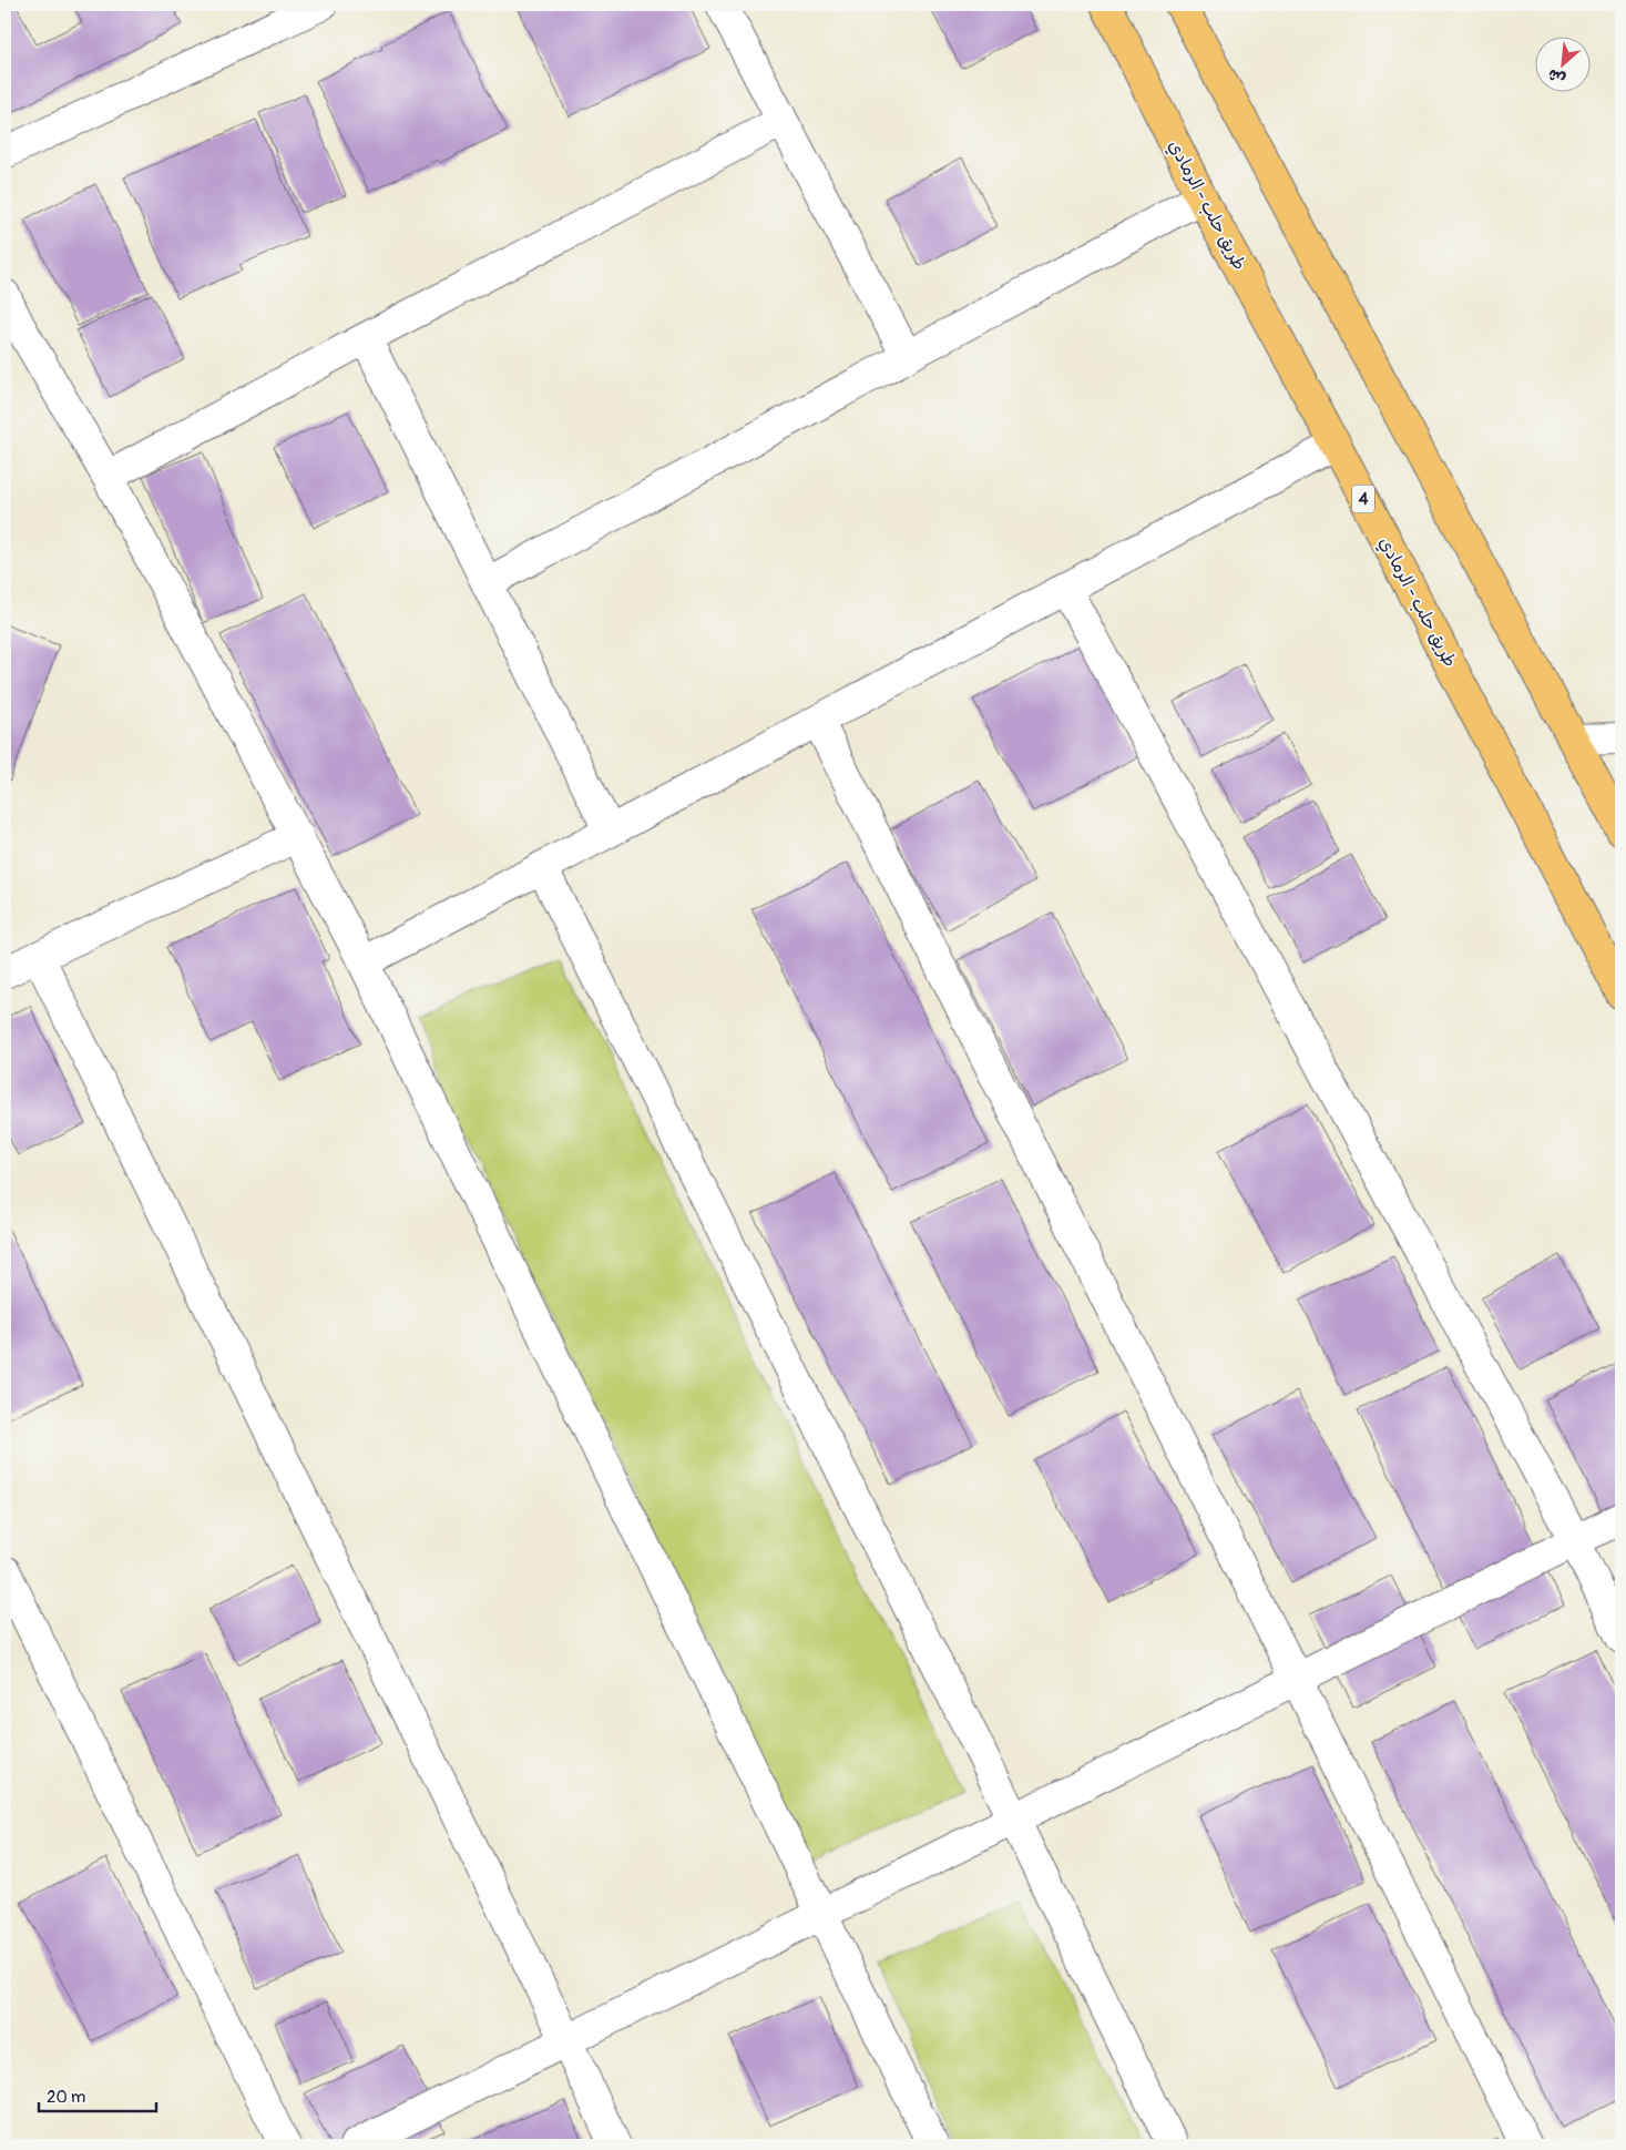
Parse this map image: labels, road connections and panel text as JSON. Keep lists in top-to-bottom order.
{
  "streets": {
    "highway": ["طريق حلب - الرمادي", "4"]
  },
  "scale_bar": "20 m",
  "north": "bottom left"
}
